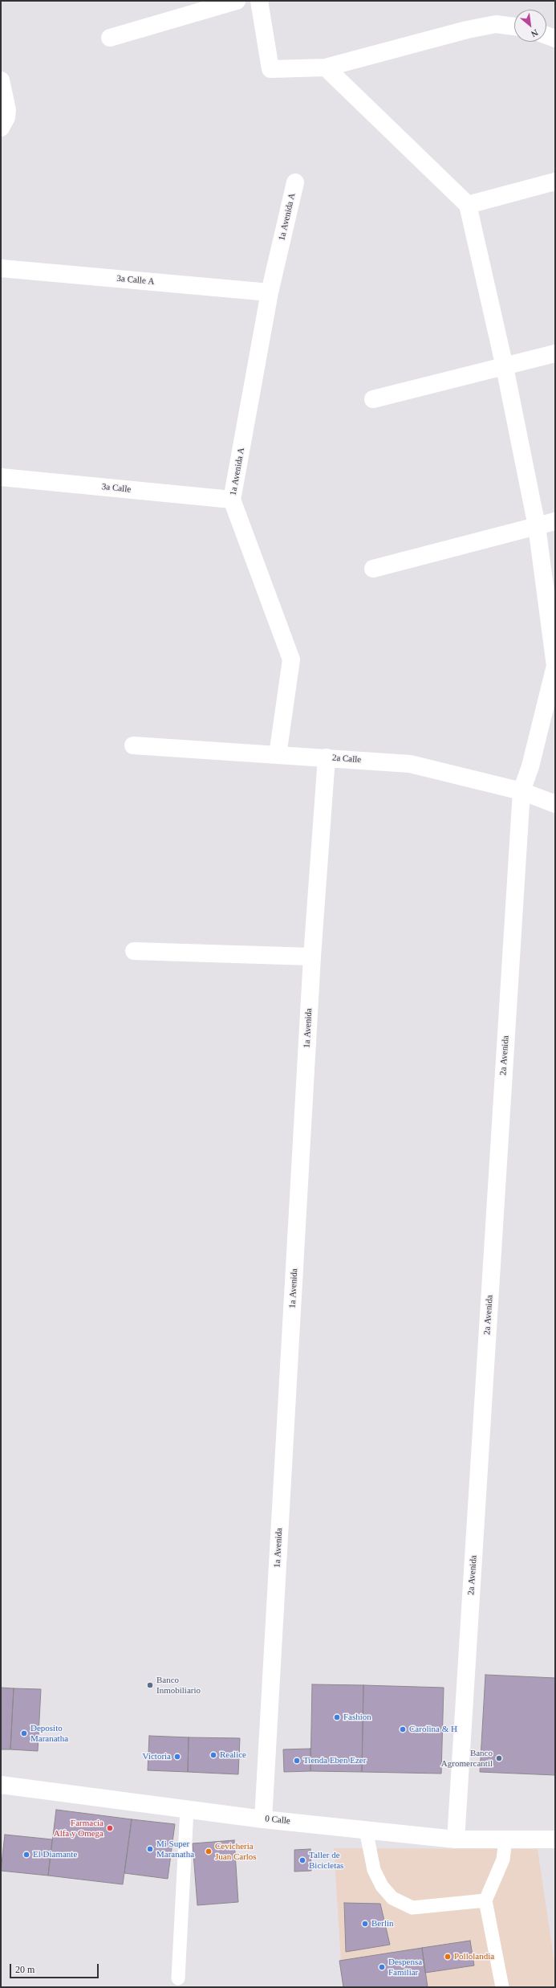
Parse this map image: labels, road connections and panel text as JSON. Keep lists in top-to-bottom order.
{
  "streets": {
    "street": [
      "1a Avenida A",
      "3a Calle A",
      "3a Calle",
      "2a Calle",
      "1a Avenida",
      "2a Avenida",
      "0 Calle"
    ]
  },
  "crossings": [
    ["1a Avenida A", "3a Calle A"],
    ["1a Avenida A", "3a Calle"],
    ["1a Avenida A", "2a Calle"],
    ["2a Calle", "1a Avenida"],
    ["2a Calle", "2a Avenida"],
    ["1a Avenida", "0 Calle"],
    ["2a Avenida", "0 Calle"]
  ],
  "places": [
    "Banco Inmobiliario",
    "Fashion",
    "Carolina & H",
    "Deposito Maranatha",
    "Realice",
    "Victoria",
    "Banco Agromercantil",
    "Tienda Eben Ezer",
    "Farmacia Alfa y Omega",
    "Mi Super Maranatha",
    "Cevicheria Juan Carlos",
    "El Diamante",
    "Taller de Bicicletas",
    "Berlin",
    "Pollolandia",
    "Despensa Familiar"
  ],
  "scale_bar": "20 m",
  "north": "bottom right"
}
